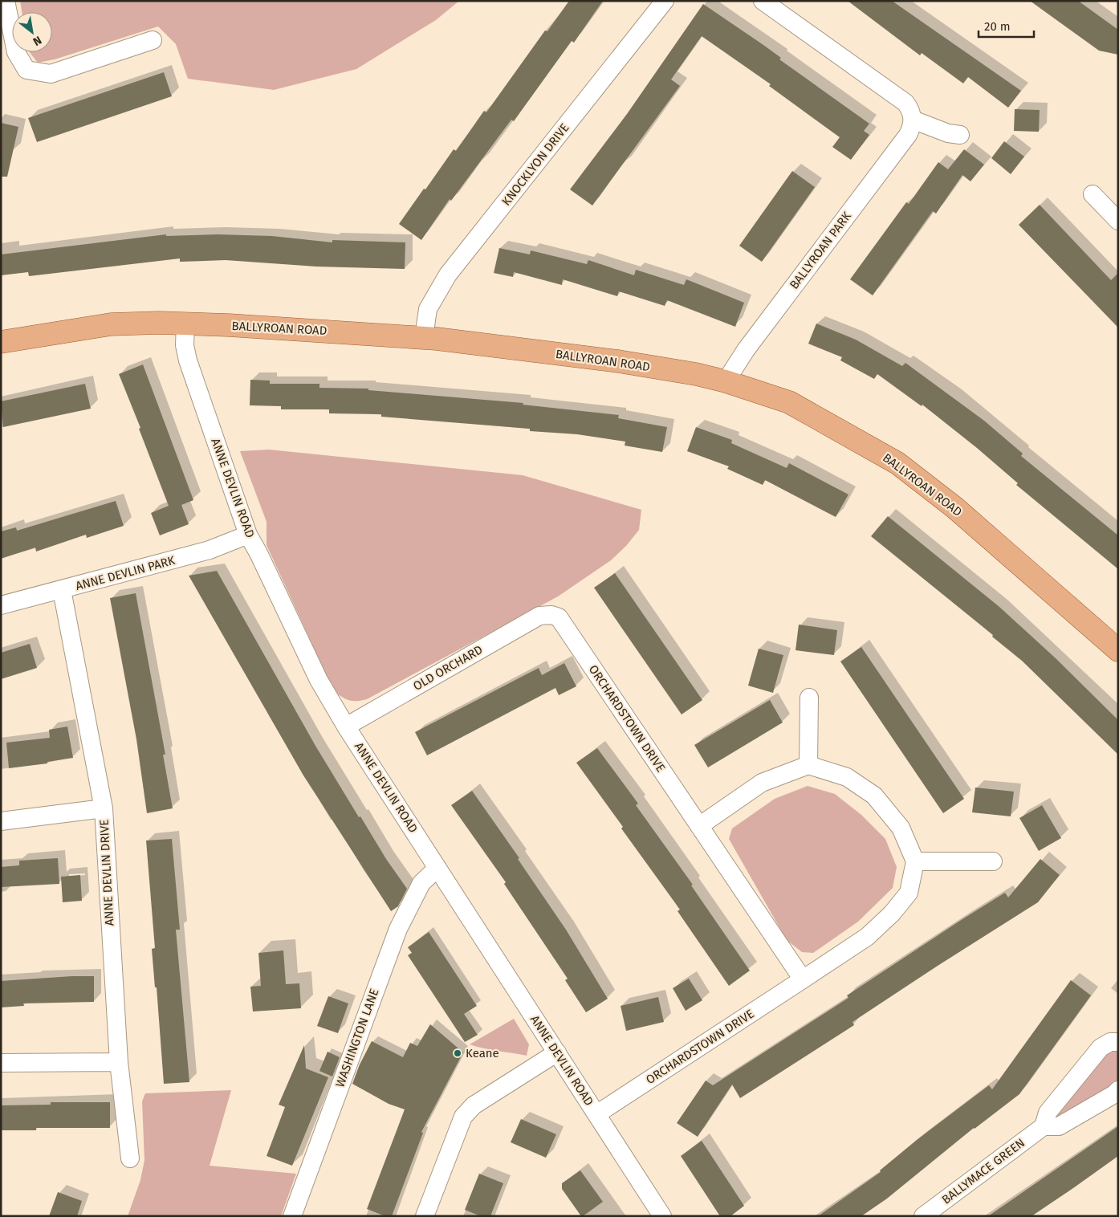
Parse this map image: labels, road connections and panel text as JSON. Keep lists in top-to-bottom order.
{
  "streets": {
    "main road": ["BALLYROAN ROAD"],
    "street": [
      "KNOCKLYON DRIVE",
      "BALLYROAN PARK",
      "ANNE DEVLIN ROAD",
      "ANNE DEVLIN PARK",
      "OLD ORCHARD",
      "ORCHARDSTOWN DRIVE",
      "ANNE DEVLIN DRIVE",
      "WASHINGTON LANE",
      "BALLYMACE GREEN"
    ]
  },
  "crossings": [
    ["KNOCKLYON DRIVE", "BALLYROAN ROAD"],
    ["BALLYROAN PARK", "BALLYROAN ROAD"],
    ["BALLYROAN ROAD", "ANNE DEVLIN ROAD"],
    ["ANNE DEVLIN ROAD", "ANNE DEVLIN PARK"],
    ["ANNE DEVLIN ROAD", "OLD ORCHARD"],
    ["ANNE DEVLIN ROAD", "ORCHARDSTOWN DRIVE"],
    ["ANNE DEVLIN ROAD", "WASHINGTON LANE"],
    ["ANNE DEVLIN PARK", "ANNE DEVLIN DRIVE"],
    ["OLD ORCHARD", "ORCHARDSTOWN DRIVE"]
  ],
  "places": ["Keane"],
  "scale_bar": "20 m",
  "north": "bottom right"
}
